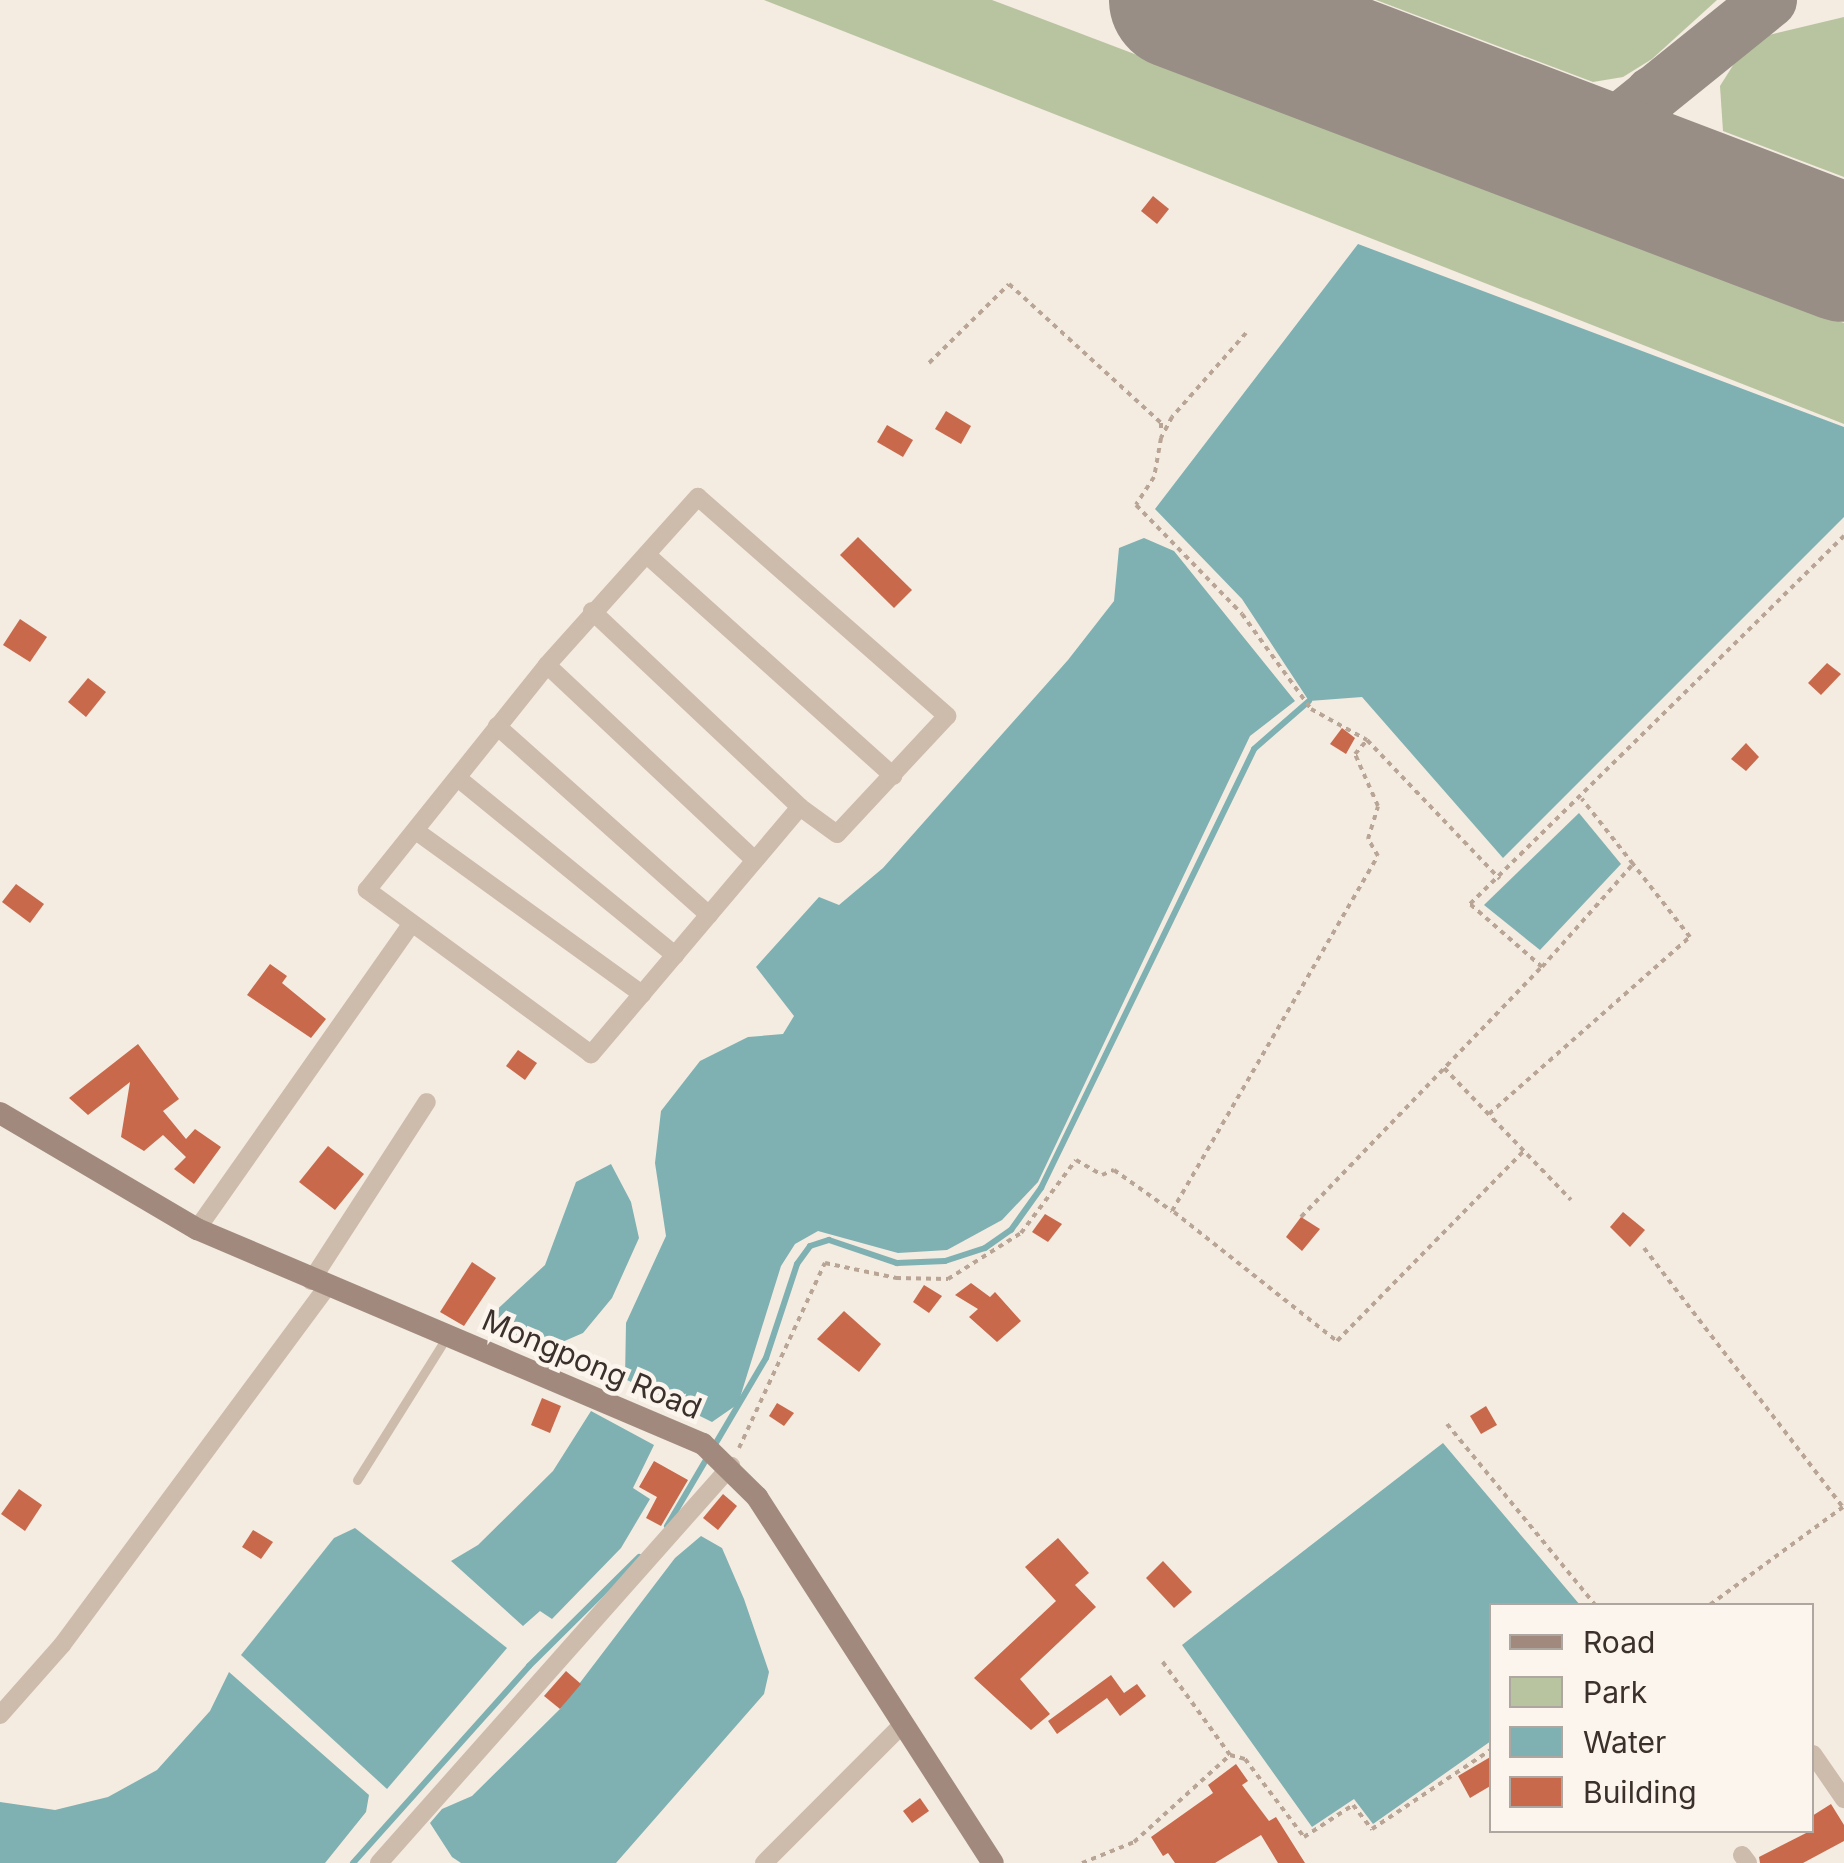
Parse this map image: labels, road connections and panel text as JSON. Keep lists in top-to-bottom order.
{
  "streets": {
    "main road": ["Mongpong Road"]
  },
  "legend": [
    "Road",
    "Park",
    "Water",
    "Building"
  ]
}
